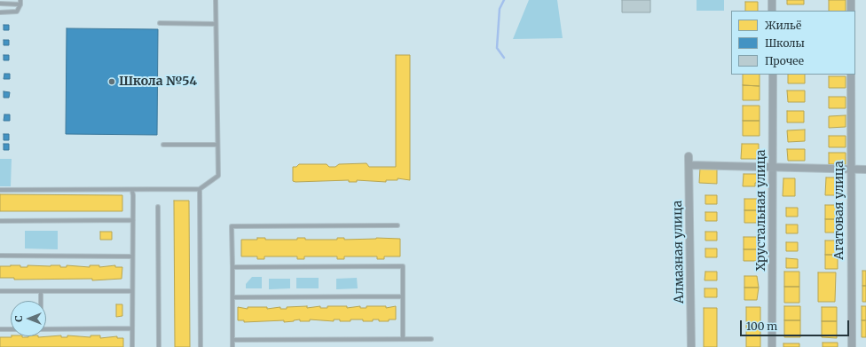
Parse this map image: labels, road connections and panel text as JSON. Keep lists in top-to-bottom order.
{
  "streets": {
    "street": ["Хрустальная улица", "Агатовая улица", "Алмазная улица"]
  },
  "places": ["Школа №54"],
  "legend": ["Жильё", "Школы", "Прочее"],
  "scale_bar": "100 m",
  "north": "left"
}
